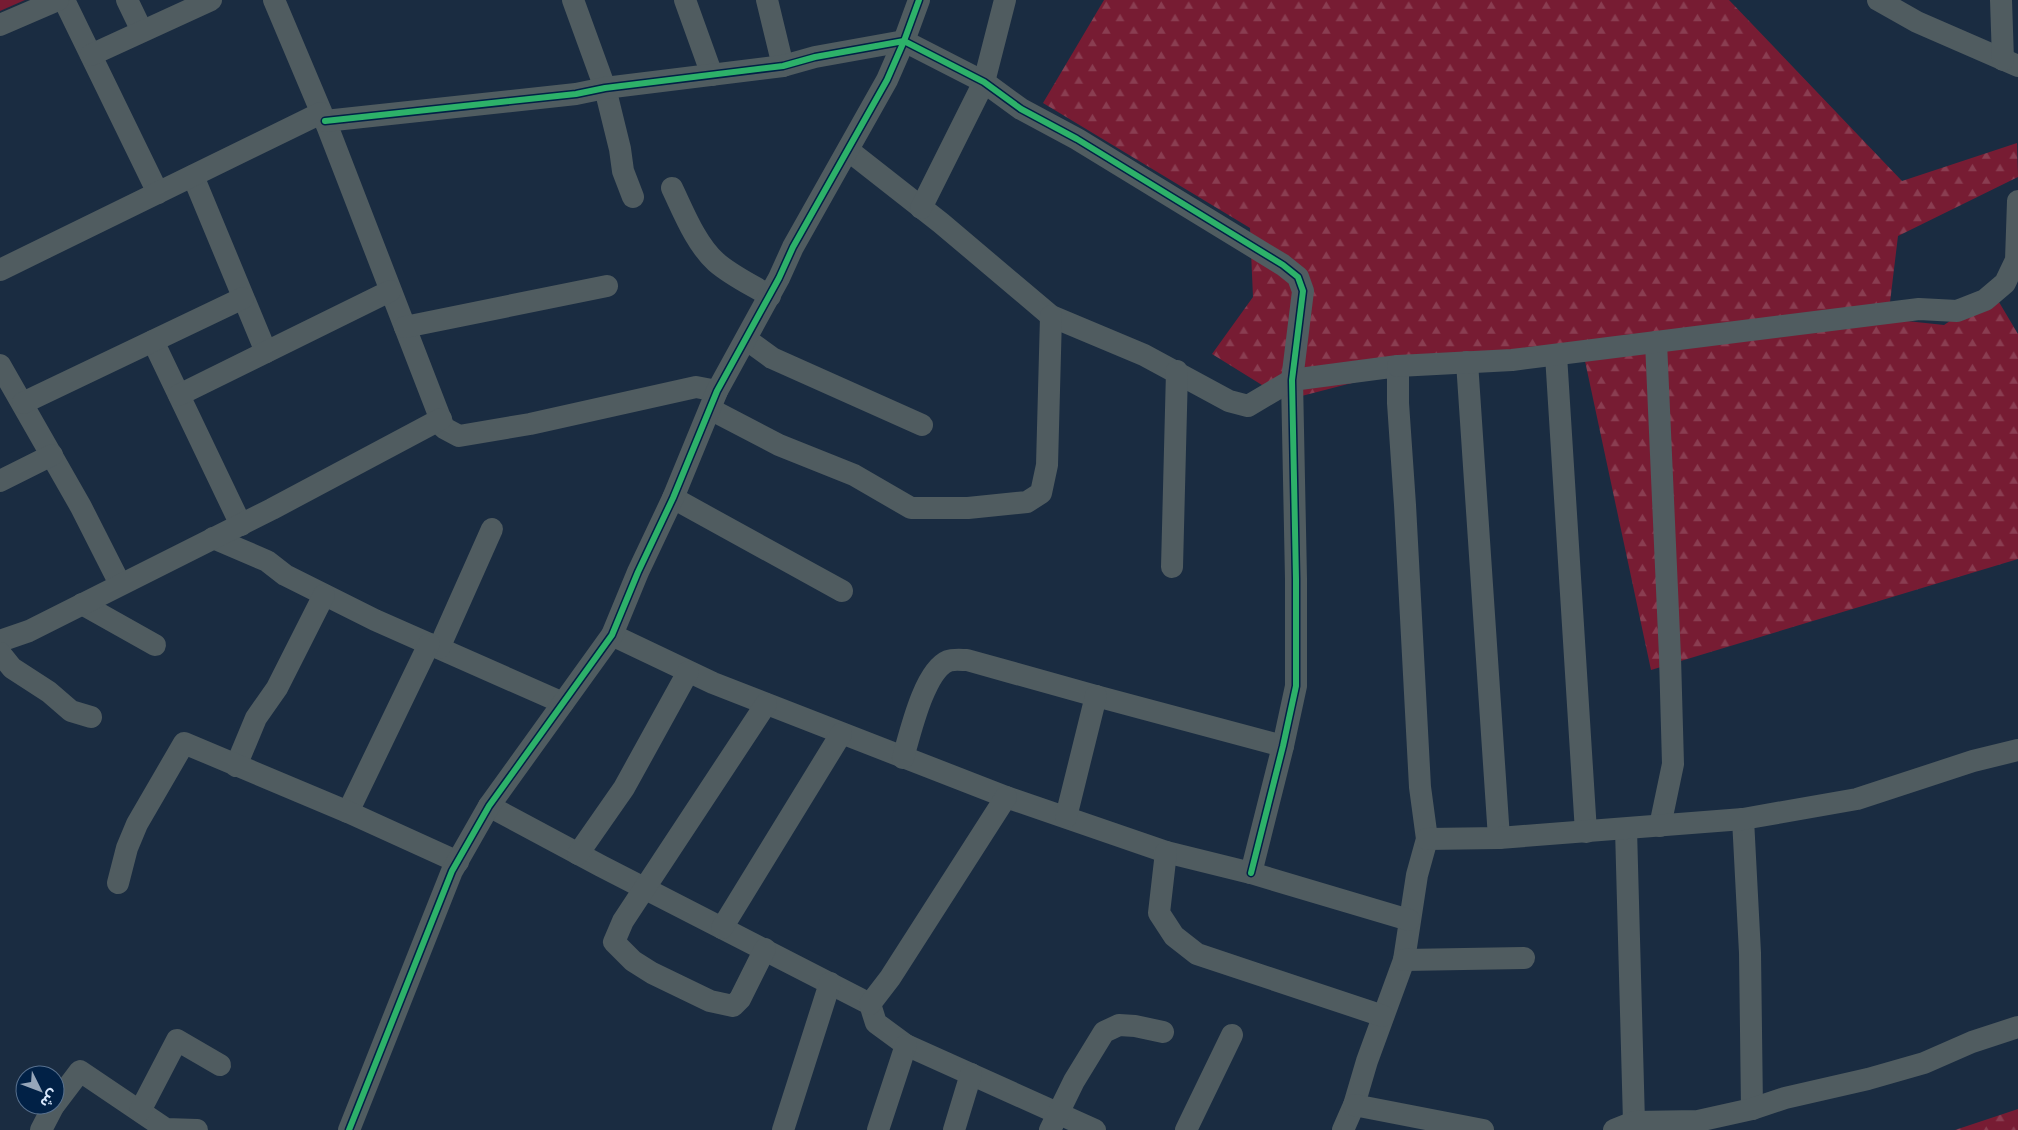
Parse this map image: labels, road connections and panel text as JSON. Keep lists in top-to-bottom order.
{
  "north": "bottom right"
}
